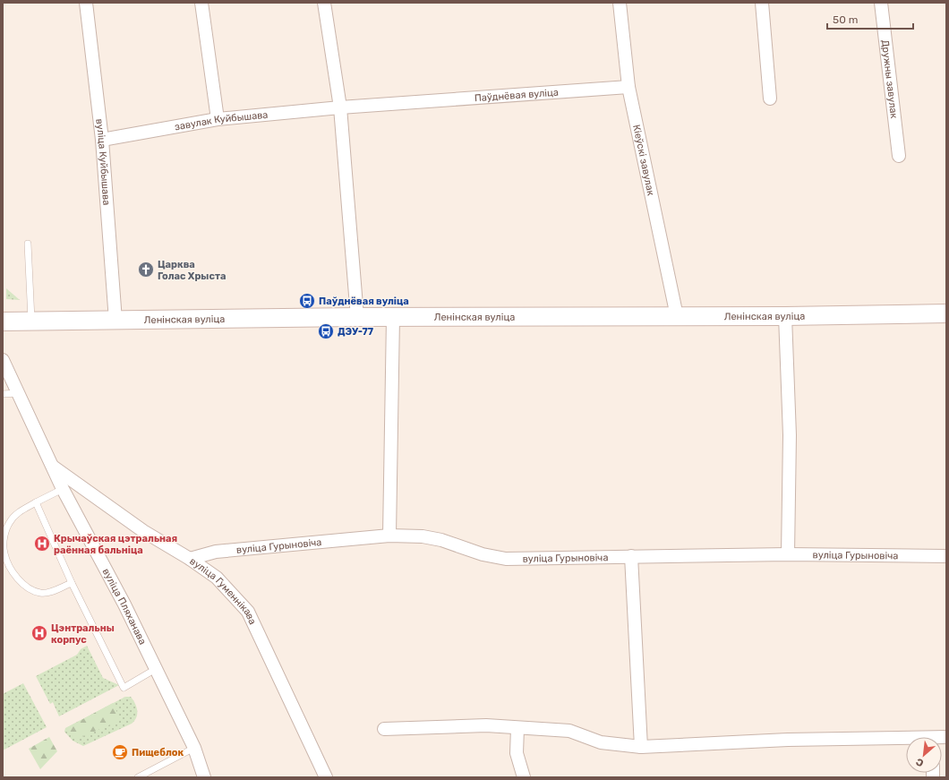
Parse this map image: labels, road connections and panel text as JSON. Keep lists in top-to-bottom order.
{
  "streets": {
    "main road": ["Ленінская вуліца"],
    "street": [
      "Дружны завулак",
      "Паўднёвая вуліца",
      "завулак Куйбышава",
      "Кіеўскі завулак",
      "вуліца Куйбышава",
      "вуліца Гурыновіча",
      "вуліца Гуменнікава",
      "вуліца Пляханава"
    ]
  },
  "crossings": [
    ["Паўднёвая вуліца", "завулак Куйбышава"],
    ["Паўднёвая вуліца", "Кіеўскі завулак"],
    ["завулак Куйбышава", "вуліца Куйбышава"],
    ["Кіеўскі завулак", "Ленінская вуліца"],
    ["вуліца Куйбышава", "Ленінская вуліца"],
    ["вуліца Гурыновіча", "вуліца Гуменнікава"],
    ["вуліца Гуменнікава", "вуліца Пляханава"]
  ],
  "places": {
    "church": ["Царква Голас Хрыста"],
    "bus stop": ["Паўднёвая вуліца", "ДЭУ-77"],
    "hospital": ["Крычаўская цэтральная раённая бальніца", "Цэнтральны корпус"],
    "cafe": ["Пищеблок"]
  },
  "scale_bar": "50 m",
  "north": "bottom left"
}
